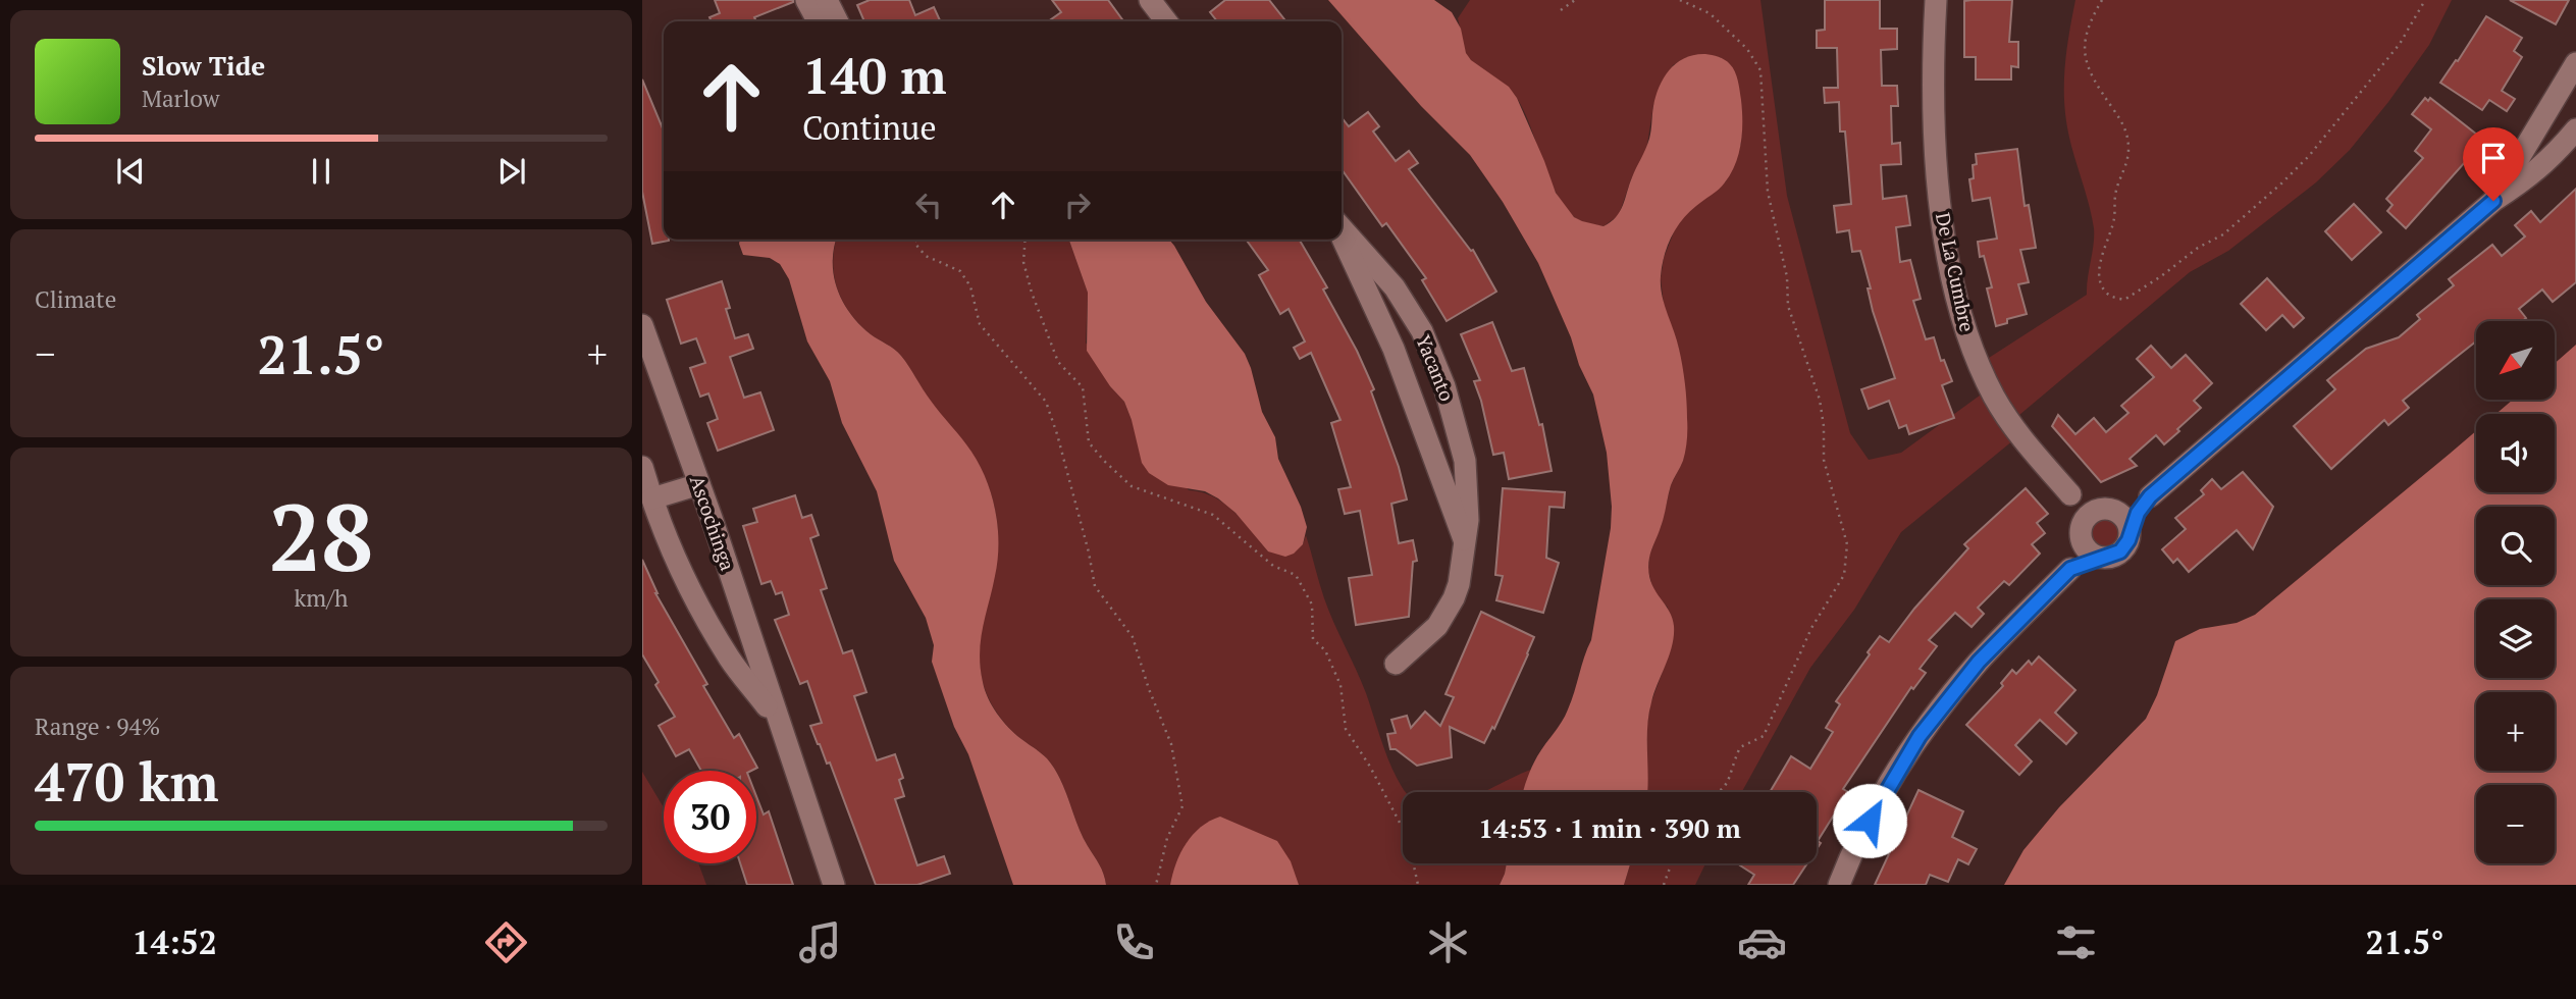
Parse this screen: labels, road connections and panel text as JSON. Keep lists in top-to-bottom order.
{
  "streets": {
    "street": ["De La Cumbre", "Yacanto", "Ascochinga"]
  },
  "north": "bottom left",
  "page": {
    "turn": ["140 m", "Continue"],
    "song": ["Slow Tide", "Marlow"],
    "tile": [
      "Climate",
      ["28", "km/h"],
      ["Range · 94%", "470 km"]
    ],
    "map_buttons": ["+", "−"],
    "heat": ["−", "21.5°", "+"],
    "limit": "30",
    "trip": "14:53 · 1 min · 390 m",
    "tabs": ["14:52", "21.5°"]
  }
}
